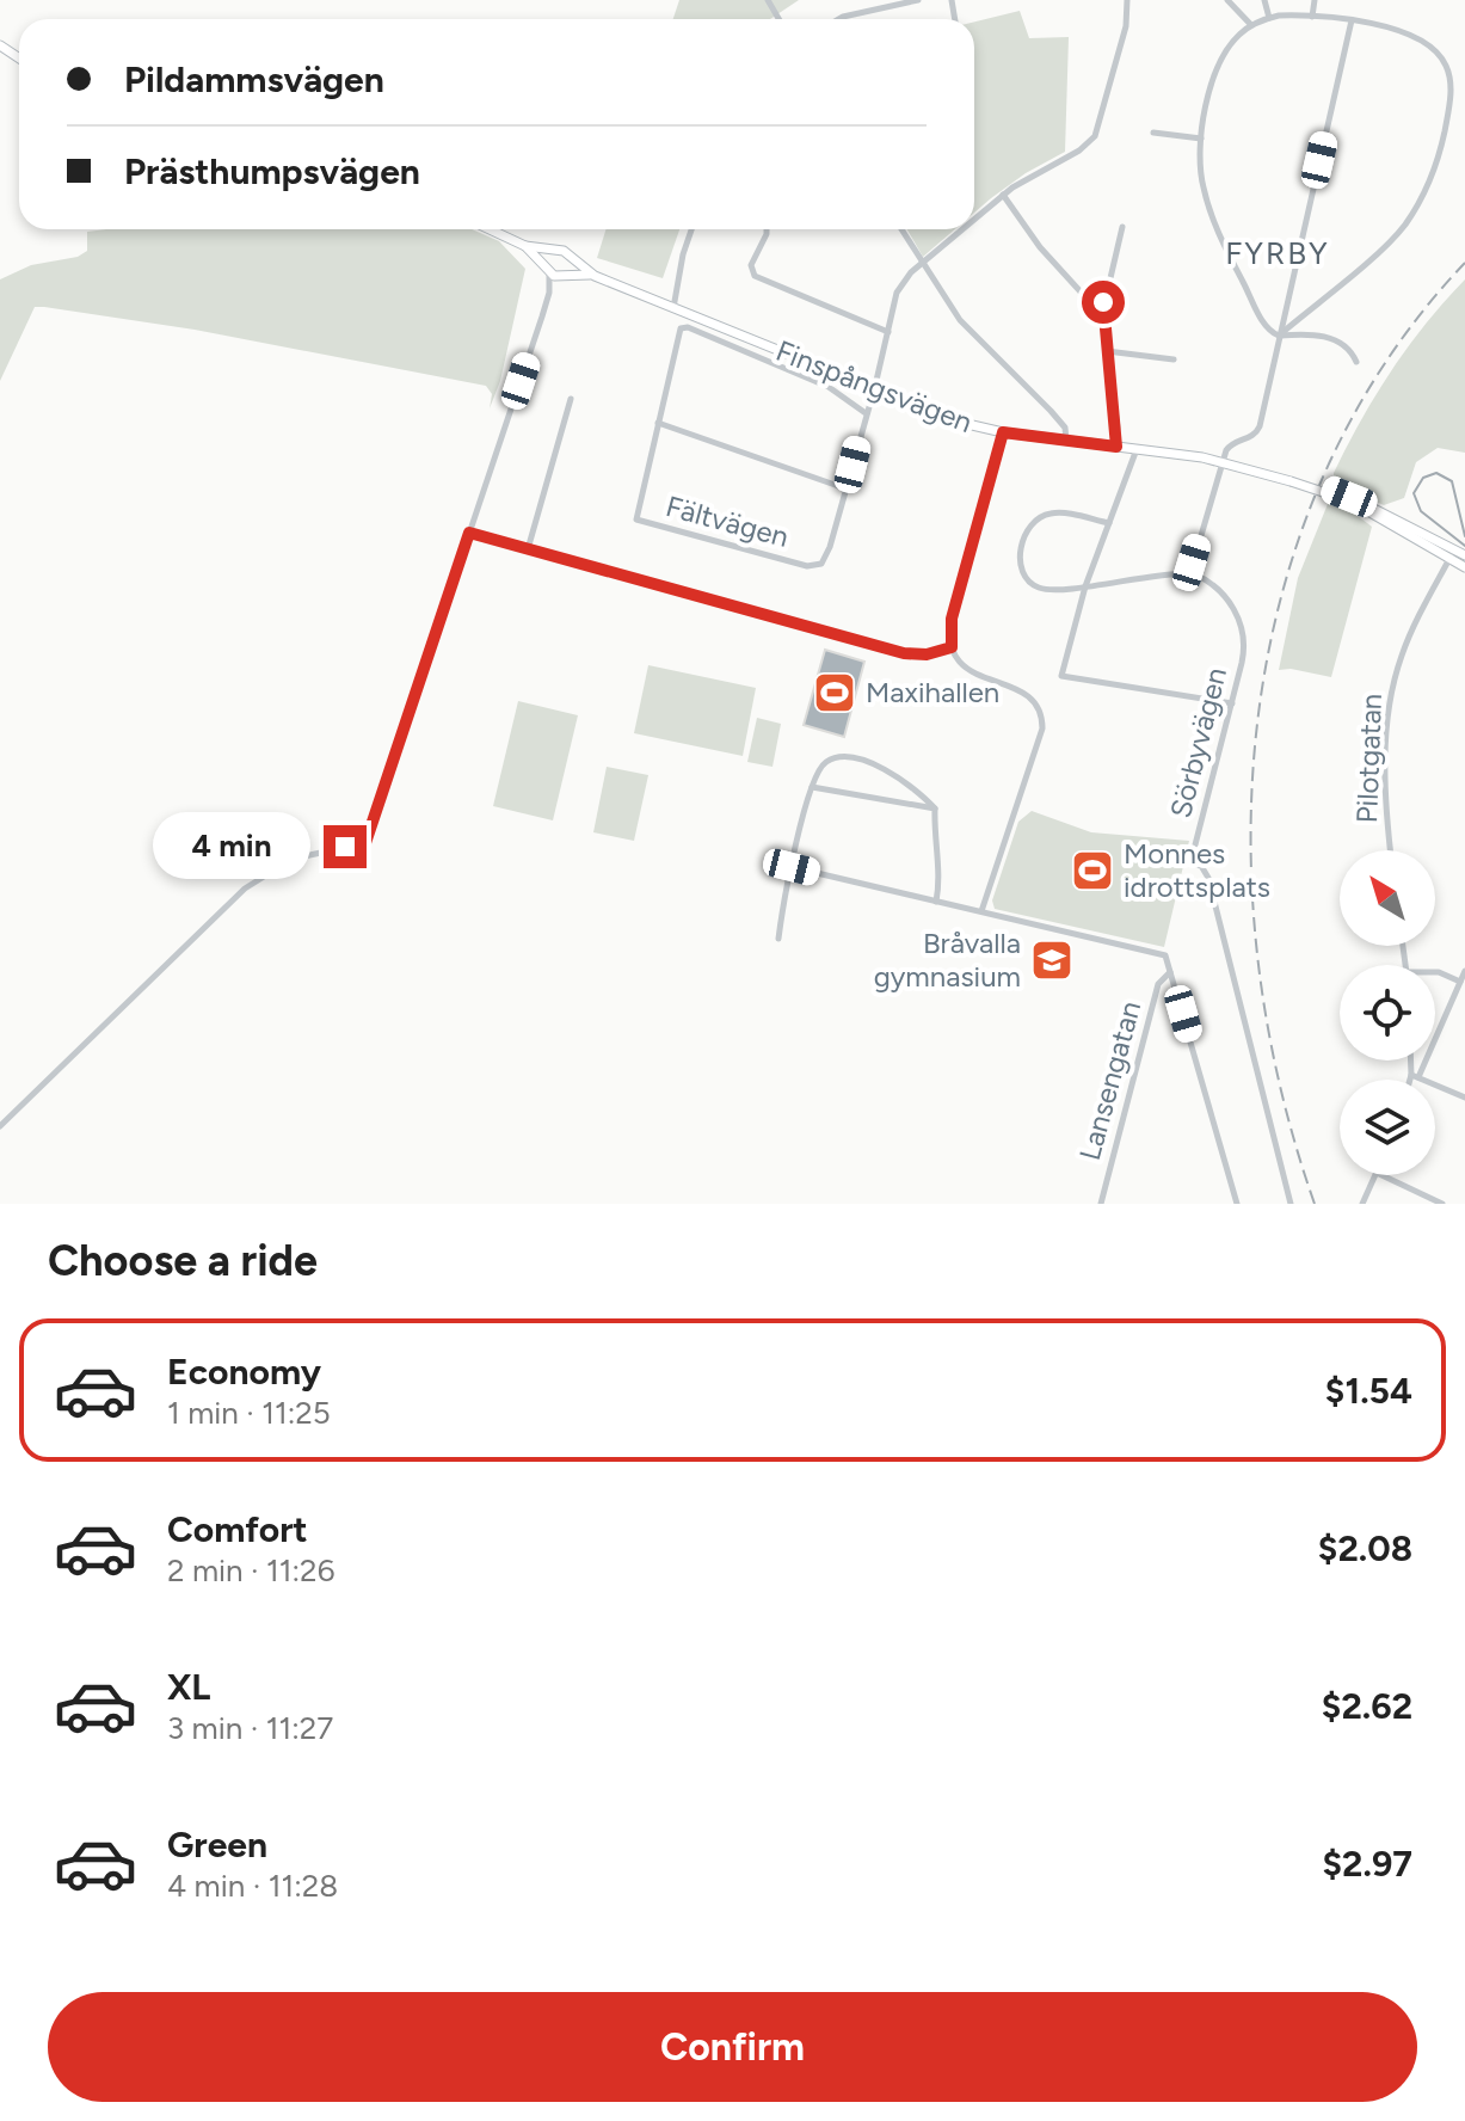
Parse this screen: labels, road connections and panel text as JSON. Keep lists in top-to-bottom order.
{
  "streets": {
    "main road": ["Finspångsvägen"],
    "street": [
      "Fältvägen",
      "Sörbyvägen",
      "Pilotgatan",
      "Lansengatan"
    ]
  },
  "crossings": [
    ["Finspångsvägen", "Pilotgatan"]
  ],
  "districts": ["FYRBY"],
  "places": {
    "sports": ["Maxihallen", "Monnes idrottsplats"],
    "school or university": ["Bråvalla gymnasium"]
  },
  "north": "top left",
  "page": {
    "banner": ["Pildammsvägen", "Prästhumpsvägen"],
    "bubble": "4 min",
    "heading": "Choose a ride",
    "list": [
      {
        "name": "Economy",
        "note": "1 min · 11:25",
        "value": "$1.54"
      },
      {
        "name": "Comfort",
        "note": "2 min · 11:26",
        "value": "$2.08"
      },
      {
        "name": "XL",
        "note": "3 min · 11:27",
        "value": "$2.62"
      },
      {
        "name": "Green",
        "note": "4 min · 11:28",
        "value": "$2.97"
      }
    ],
    "buttons": "Confirm"
  }
}
